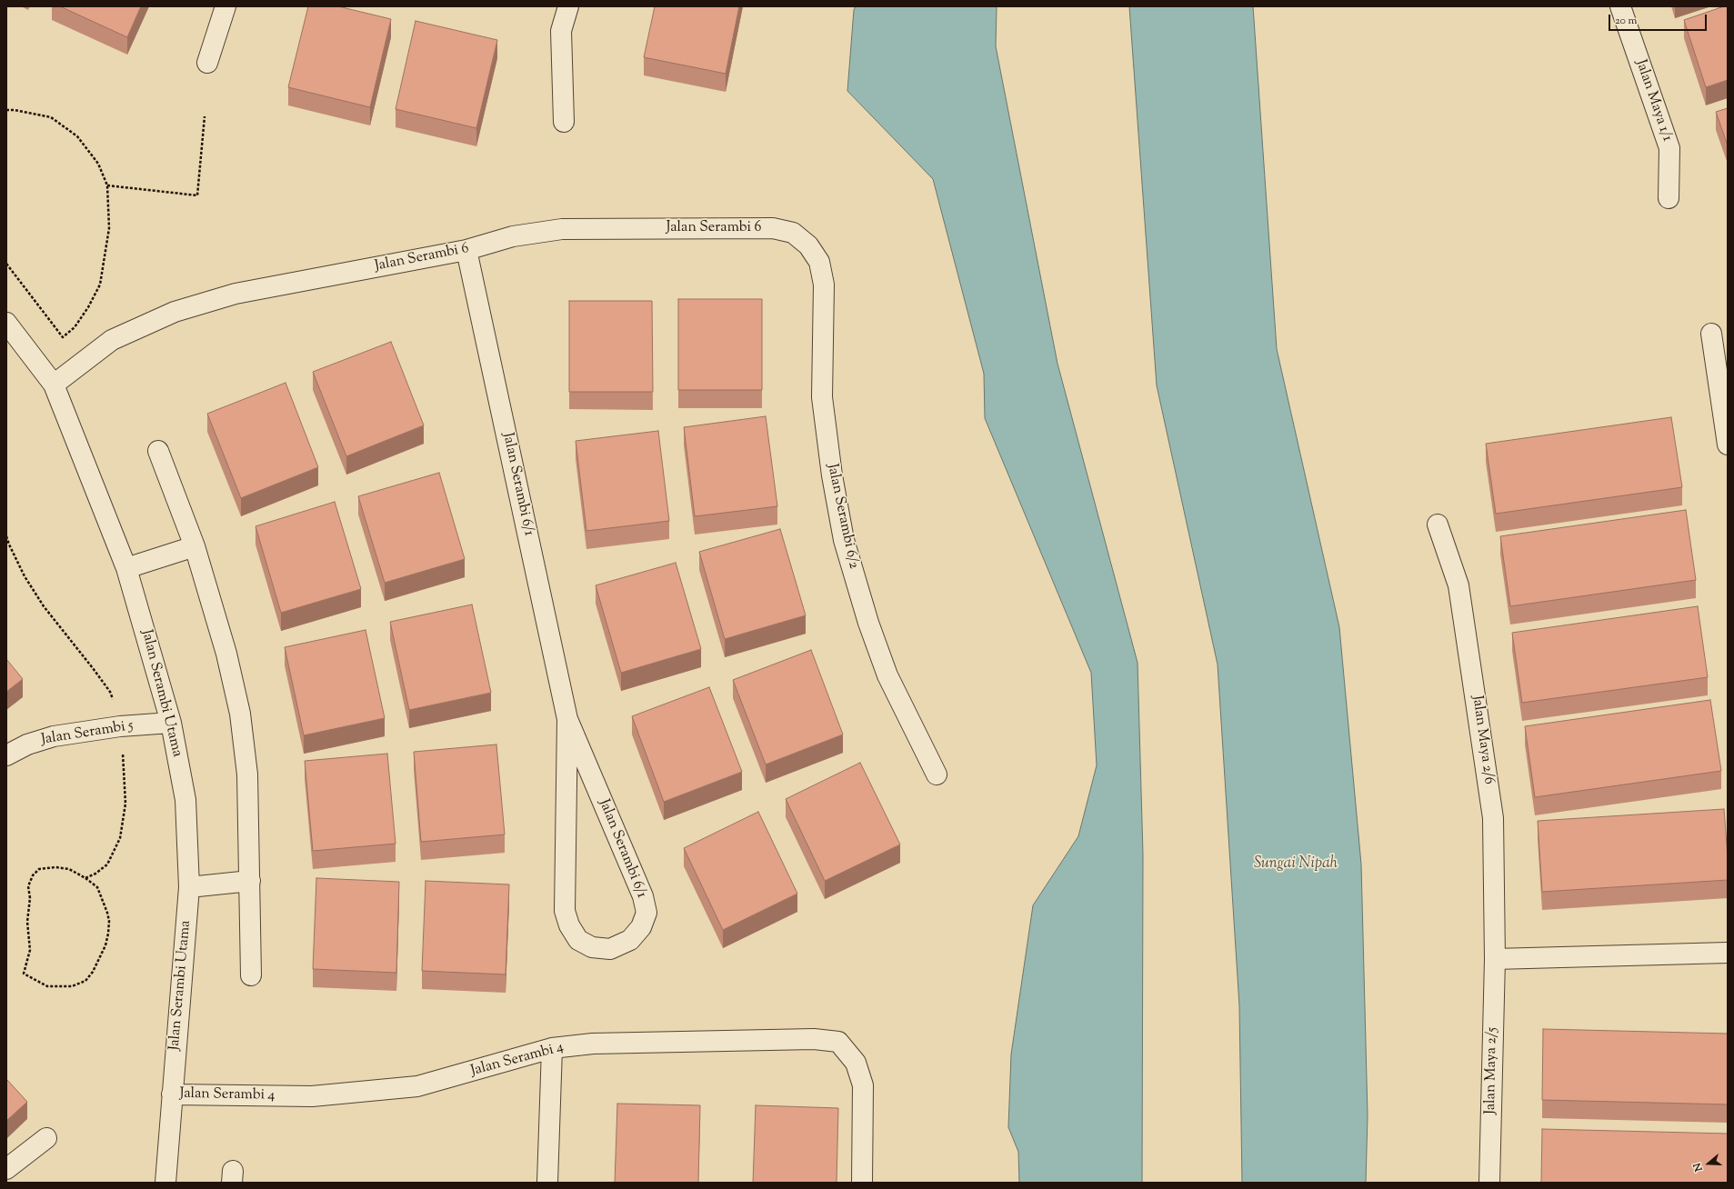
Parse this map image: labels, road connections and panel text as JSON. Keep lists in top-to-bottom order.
{
  "streets": {
    "street": [
      "Jalan Maya 1/1",
      "Jalan Serambi 6",
      "Jalan Serambi 6/1",
      "Jalan Serambi 6/2",
      "Jalan Serambi Utama",
      "Jalan Serambi 5",
      "Jalan Maya 2/6",
      "Jalan Serambi 4",
      "Jalan Maya 2/5"
    ]
  },
  "crossings": [
    ["Jalan Serambi 6", "Jalan Serambi 6/1"],
    ["Jalan Serambi 6", "Jalan Serambi 6/2"],
    ["Jalan Serambi 6", "Jalan Serambi Utama"],
    ["Jalan Serambi Utama", "Jalan Serambi 5"],
    ["Jalan Serambi Utama", "Jalan Serambi 4"],
    ["Jalan Maya 2/6", "Jalan Maya 2/5"]
  ],
  "water": ["Sungai Nipah"],
  "scale_bar": "20 m",
  "north": "left"
}
